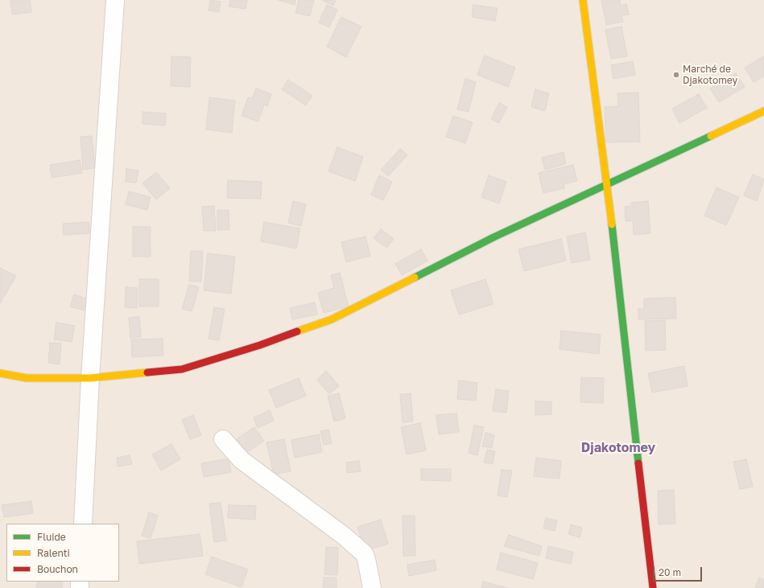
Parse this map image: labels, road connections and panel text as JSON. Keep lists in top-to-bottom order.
{
  "districts": ["Djakotomey"],
  "places": ["Marché de Djakotomey"],
  "legend": ["Fluide", "Ralenti", "Bouchon"],
  "scale_bar": "20 m"
}
